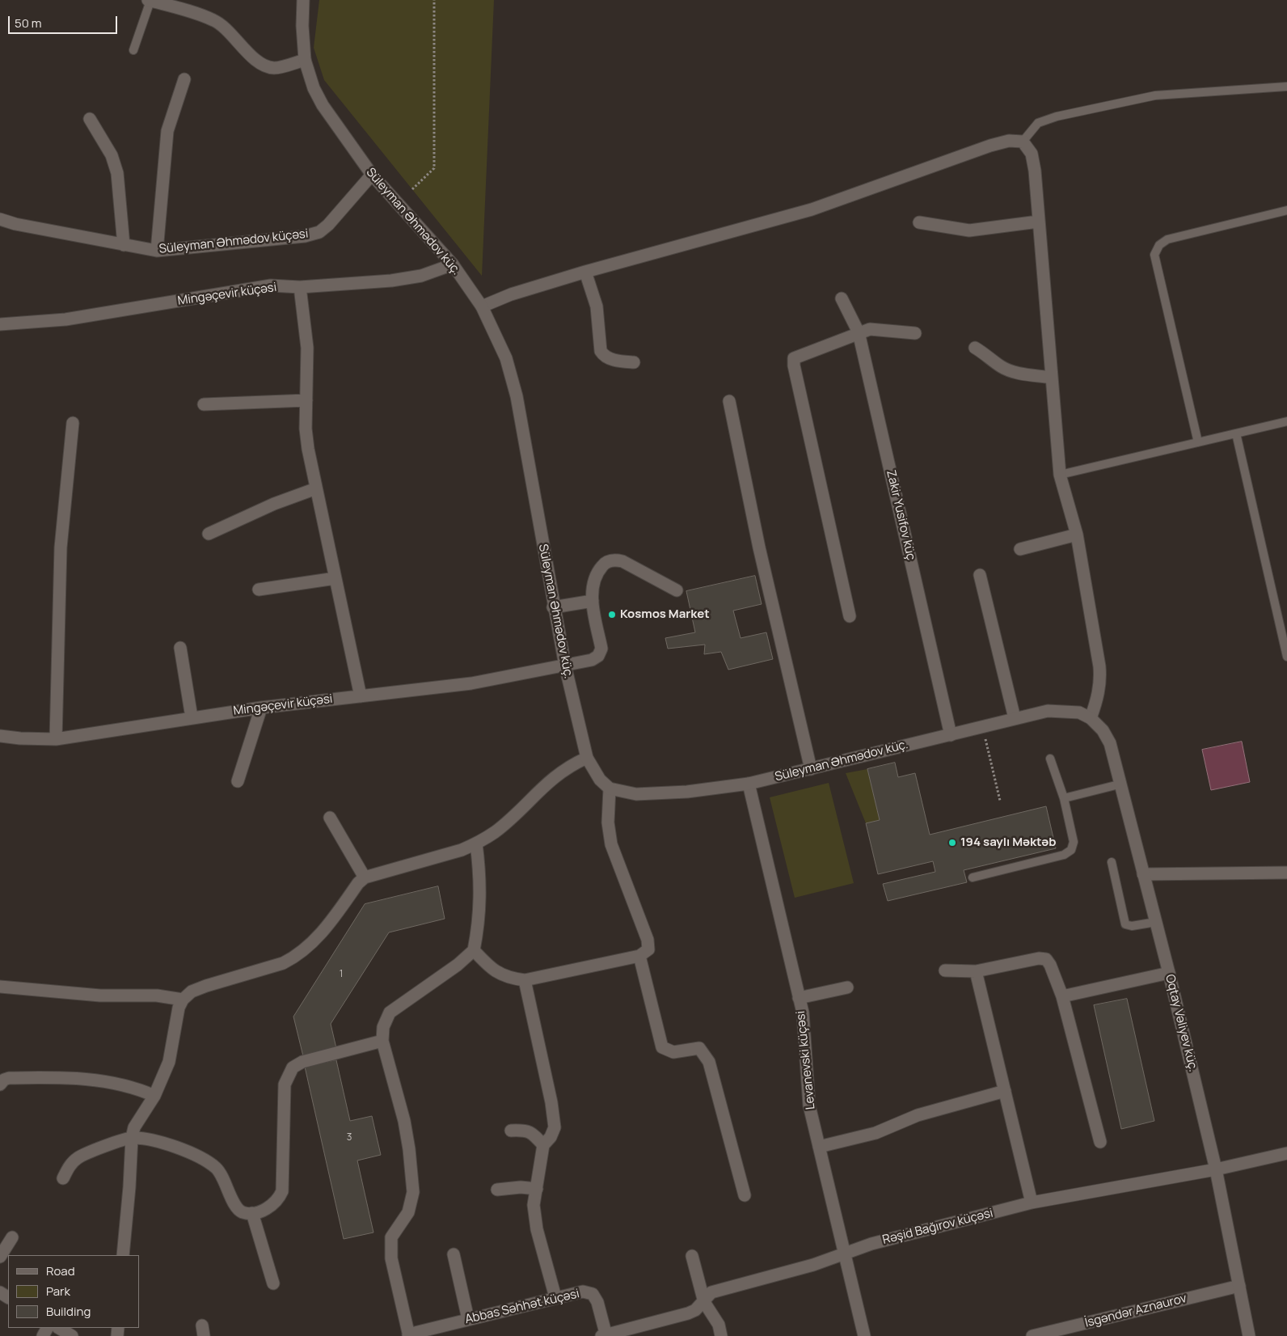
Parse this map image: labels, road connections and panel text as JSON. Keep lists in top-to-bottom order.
{
  "streets": {
    "street": [
      "Süleyman Əhmədov küç.",
      "Süleyman Əhmədov küçəsi",
      "Mingəçevir küçəsi",
      "Zakir Yusifov küç",
      "Oqtay Vəliyev küç.",
      "Levanevski küçəsi",
      "Rəşid Bağırov küçəsi",
      "Abbas Səhhət küçəsi",
      "İsgəndər Aznaurov"
    ]
  },
  "crossings": [
    ["Süleyman Əhmədov küç.", "Süleyman Əhmədov küçəsi"],
    ["Süleyman Əhmədov küç.", "Mingəçevir küçəsi"],
    ["Süleyman Əhmədov küç.", "Zakir Yusifov küç"],
    ["Süleyman Əhmədov küç.", "Oqtay Vəliyev küç."],
    ["Süleyman Əhmədov küç.", "Levanevski küçəsi"],
    ["Oqtay Vəliyev küç.", "Rəşid Bağırov küçəsi"],
    ["Oqtay Vəliyev küç.", "İsgəndər Aznaurov"],
    ["Levanevski küçəsi", "Rəşid Bağırov küçəsi"],
    ["Rəşid Bağırov küçəsi", "Abbas Səhhət küçəsi"]
  ],
  "places": ["Kosmos Market", "194 saylı Məktəb"],
  "house_numbers": ["1", "3"],
  "legend": ["Road", "Park", "Building"],
  "scale_bar": "50 m"
}
